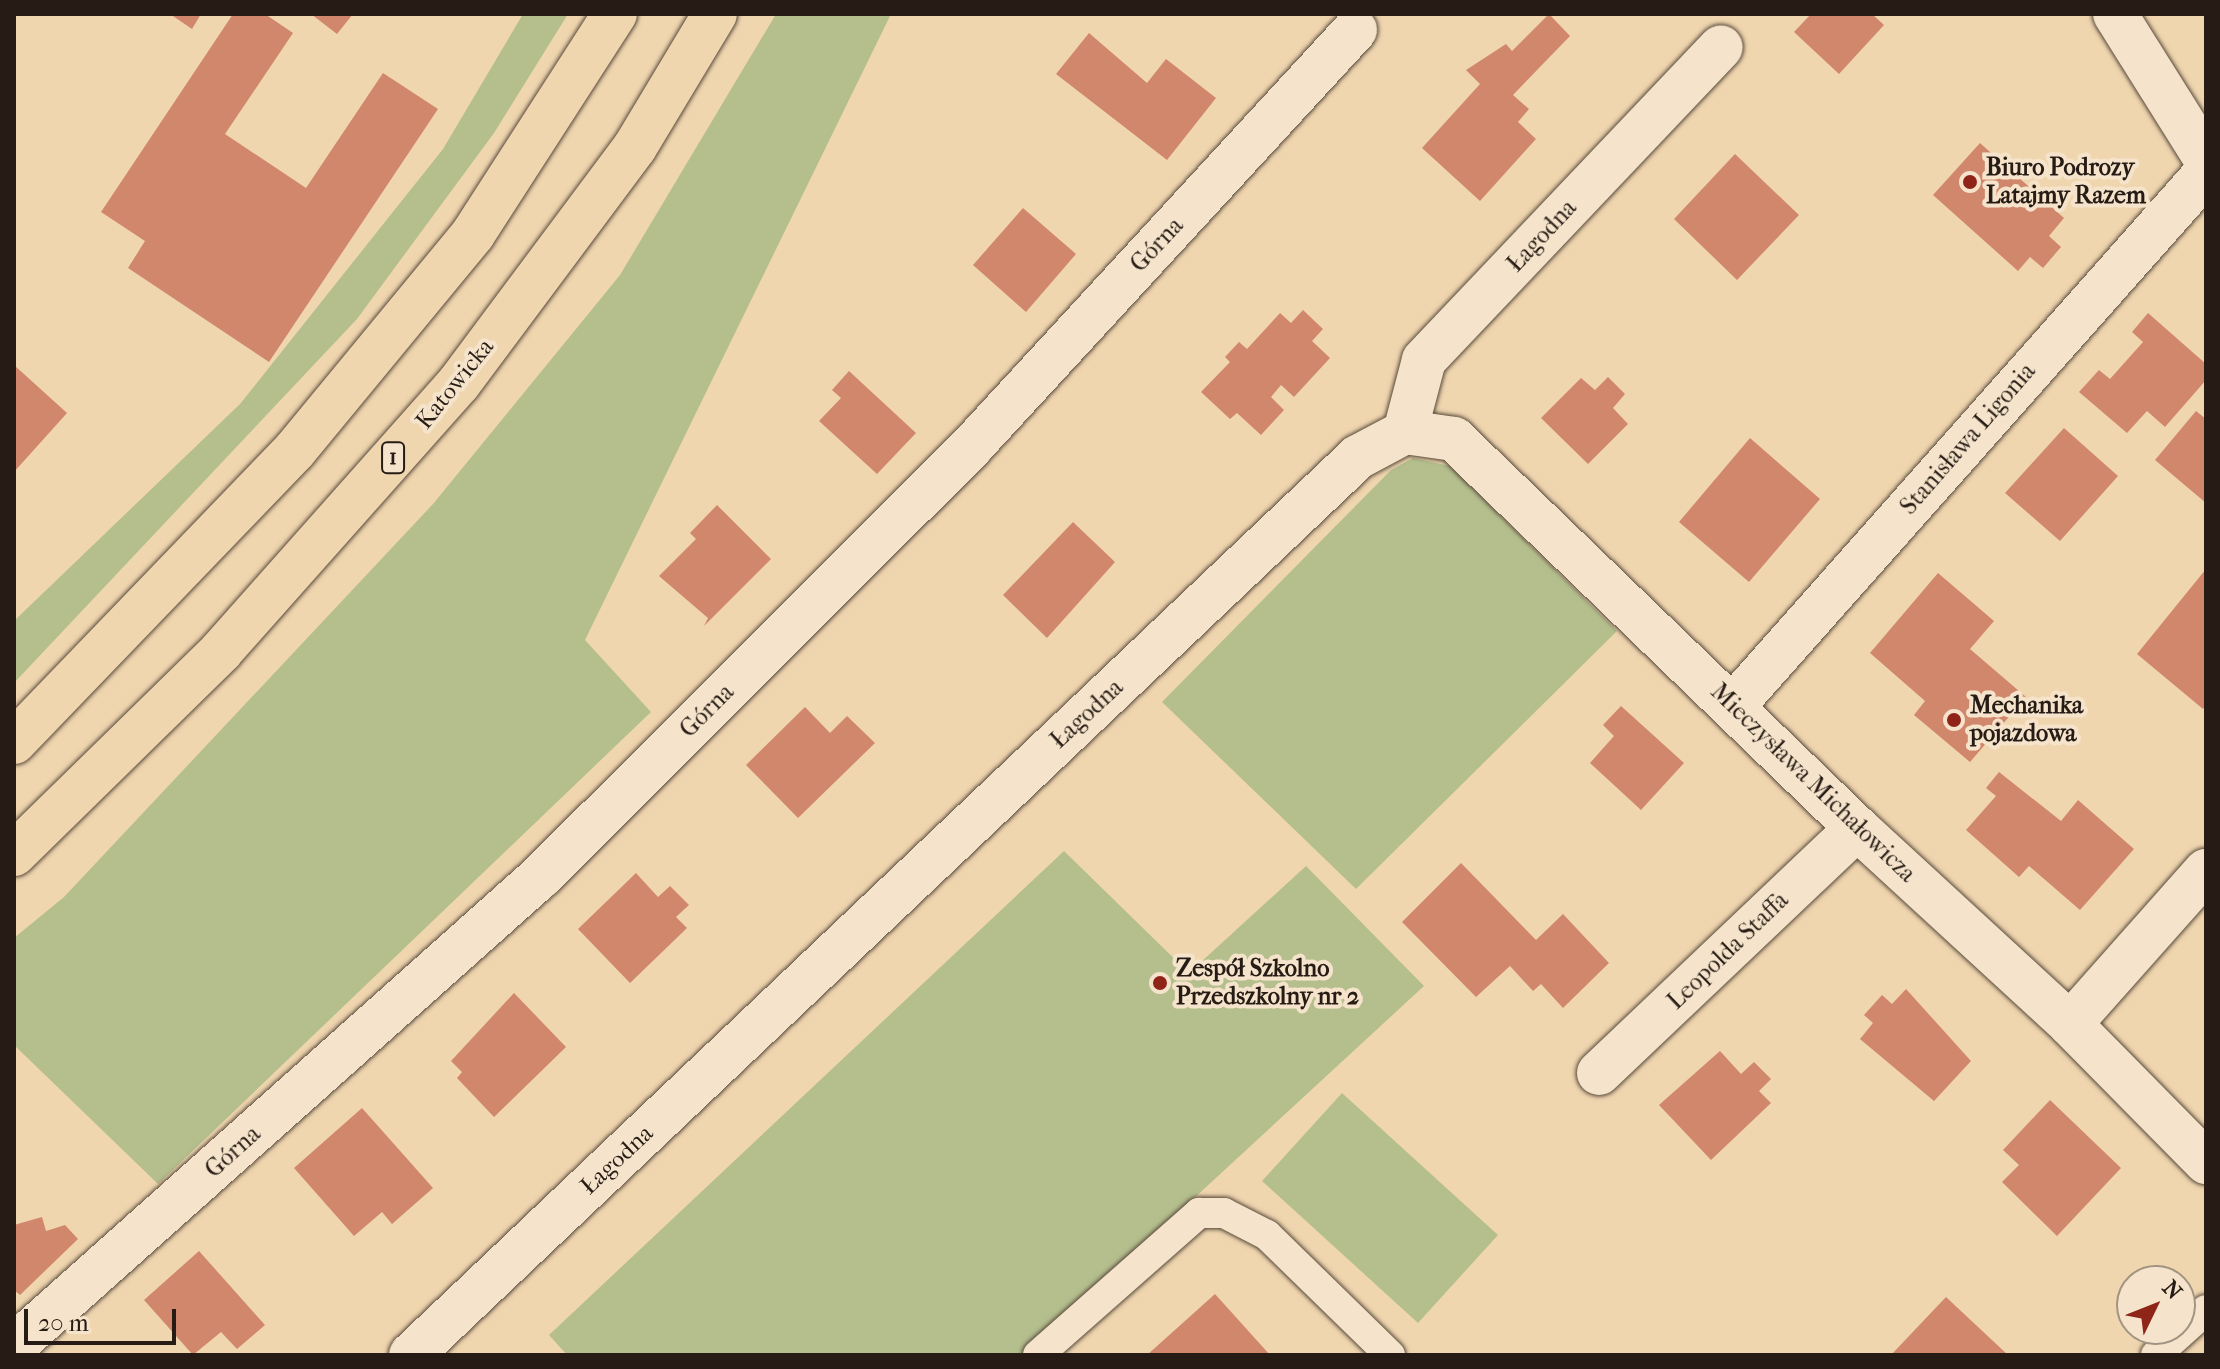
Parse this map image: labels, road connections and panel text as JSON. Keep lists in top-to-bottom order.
{
  "streets": {
    "main road": ["Katowicka", "1"],
    "street": [
      "Łagodna",
      "Górna",
      "Stanisława Ligonia",
      "Mieczysława Michałowicza",
      "Leopolda Staffa"
    ]
  },
  "crossings": [
    ["Łagodna", "Mieczysława Michałowicza"],
    ["Stanisława Ligonia", "Mieczysława Michałowicza"],
    ["Mieczysława Michałowicza", "Leopolda Staffa"]
  ],
  "places": ["Biuro Podrozy Latajmy Razem", "Mechanika pojazdowa", "Zespół Szkolno Przedszkolny nr 2"],
  "scale_bar": "20 m",
  "north": "top right"
}
